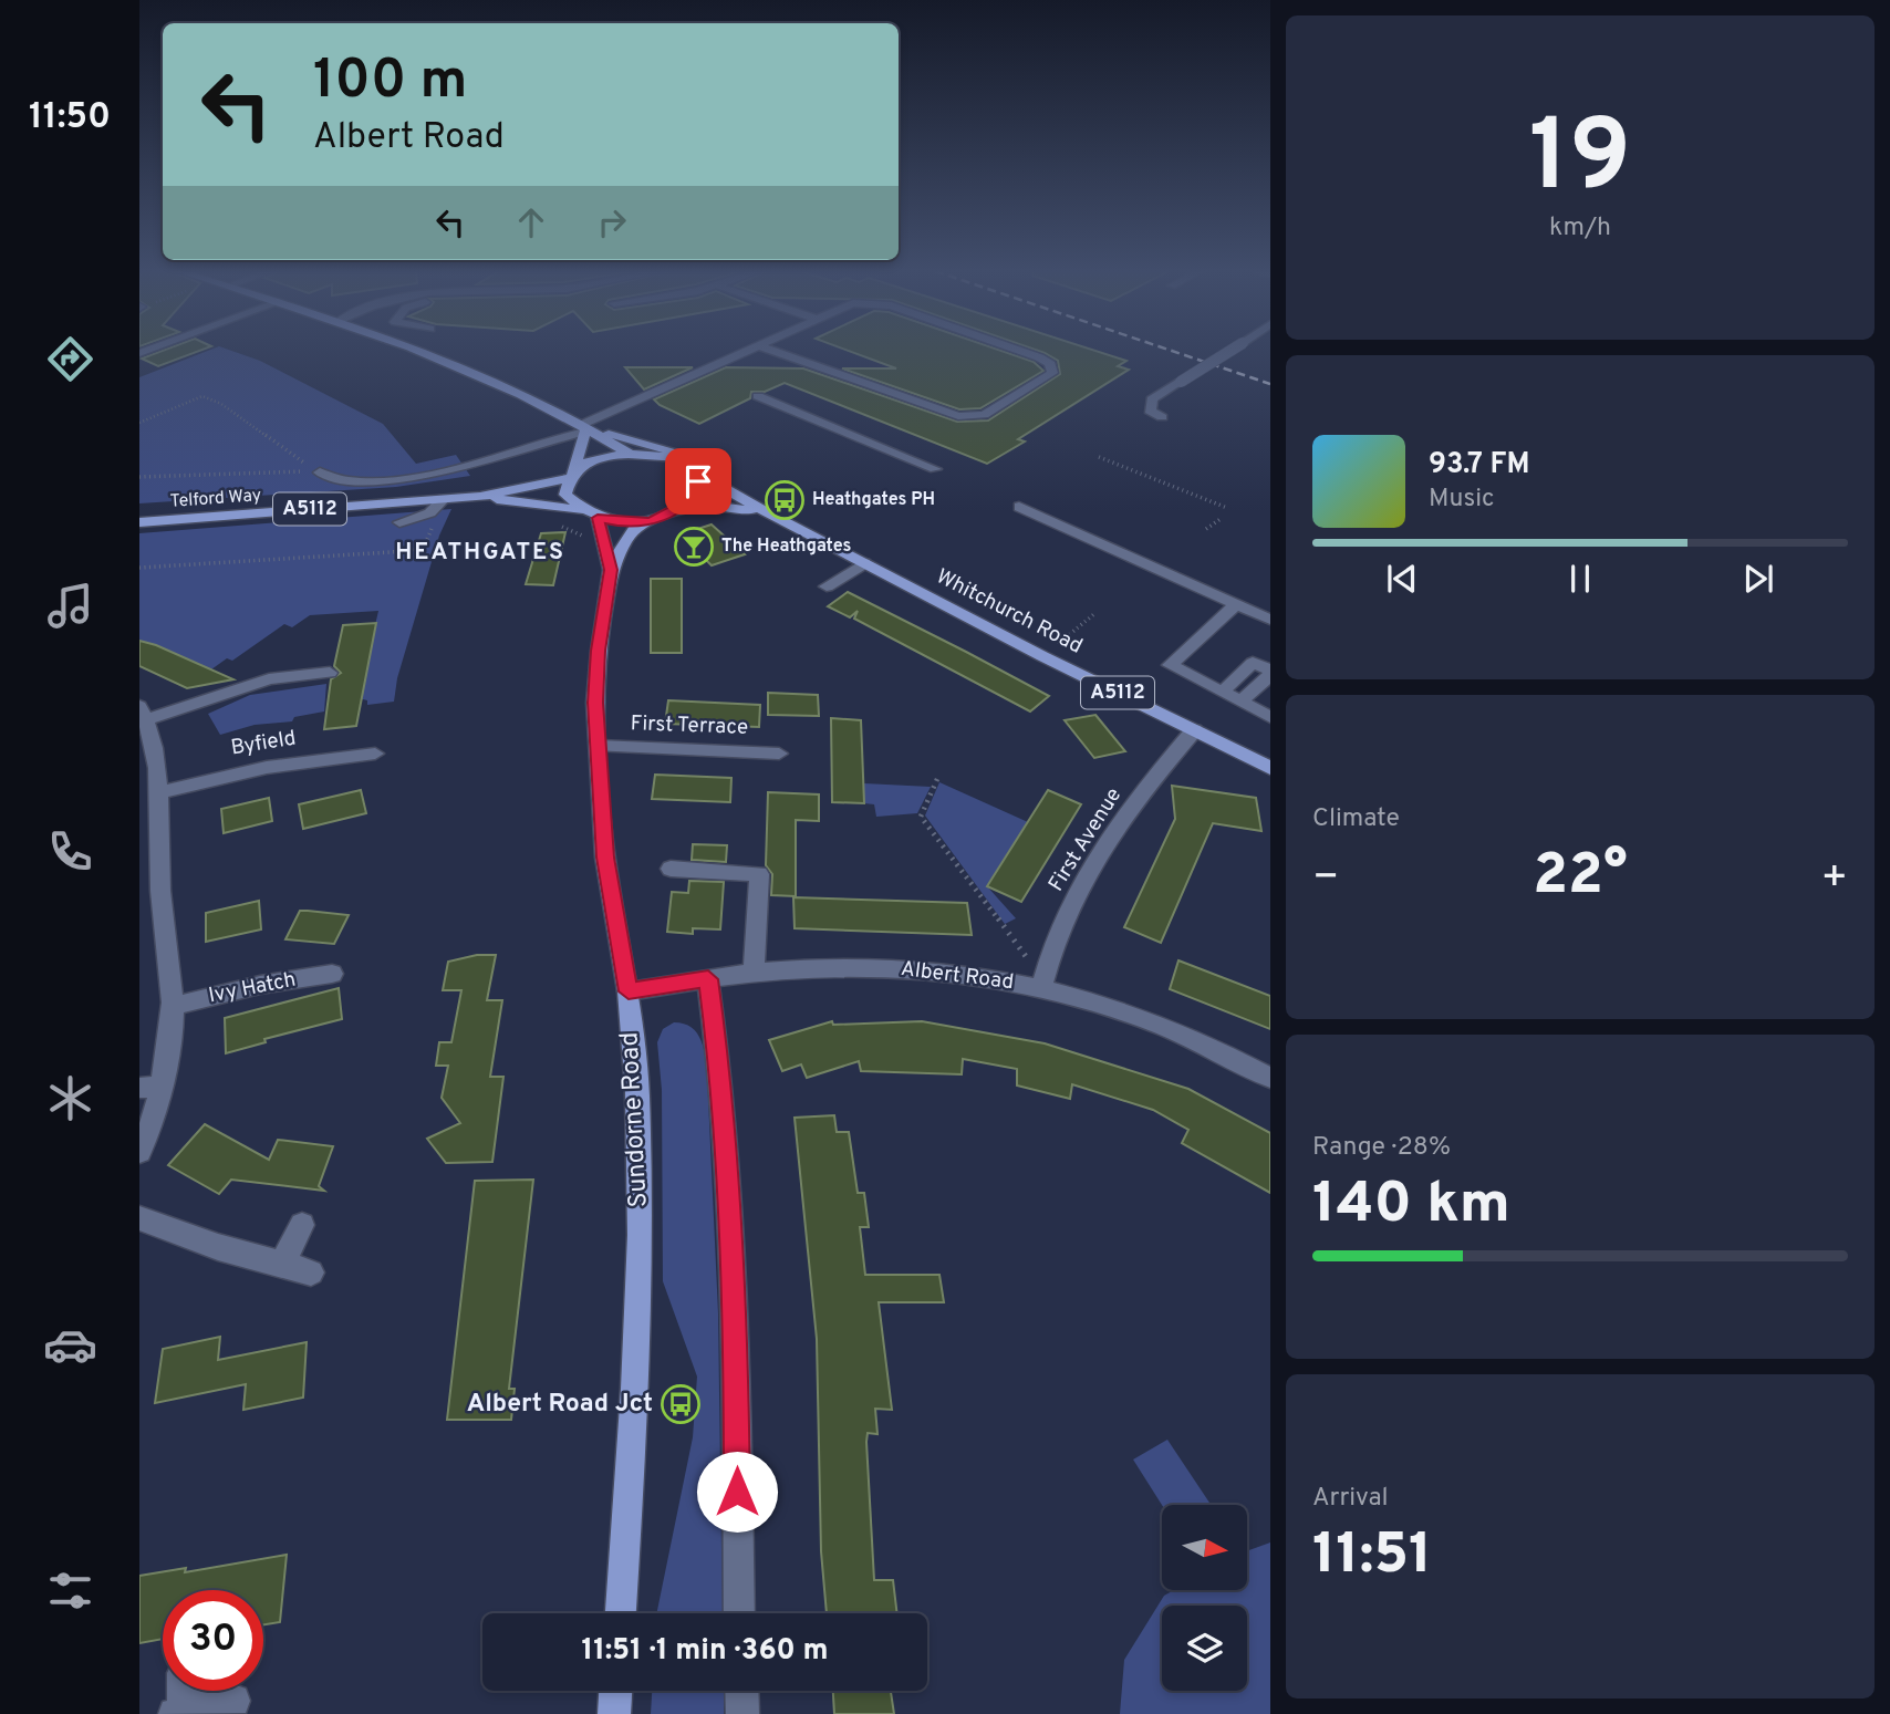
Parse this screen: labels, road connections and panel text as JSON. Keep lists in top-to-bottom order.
{
  "streets": {
    "main road": [
      "Telford Way",
      "A5112",
      "Whitchurch Road",
      "Sundorne Road"
    ],
    "street": [
      "First Terrace",
      "Byfield",
      "First Avenue",
      "Albert Road",
      "Ivy Hatch"
    ]
  },
  "crossings": [
    ["Telford Way", "A5112"],
    ["A5112", "Whitchurch Road"],
    ["A5112", "Sundorne Road"],
    ["Whitchurch Road", "First Avenue"],
    ["First Terrace", "Sundorne Road"],
    ["First Avenue", "Albert Road"],
    ["Albert Road", "Sundorne Road"]
  ],
  "districts": ["HEATHGATES"],
  "places": {
    "bus stop": ["Heathgates PH", "Albert Road Jct"],
    "bar": ["The Heathgates"]
  },
  "north": "right",
  "page": {
    "tabs": "11:50",
    "tile": [
      ["19", "km/h"],
      "Climate",
      ["Range · 28%", "140 km"],
      ["Arrival", "11:51"]
    ],
    "turn": ["100 m", "Albert Road"],
    "song": ["93.7 FM", "Music"],
    "heat": ["−", "22°", "+"],
    "limit": "30",
    "trip": "11:51 · 1 min · 360 m"
  }
}
